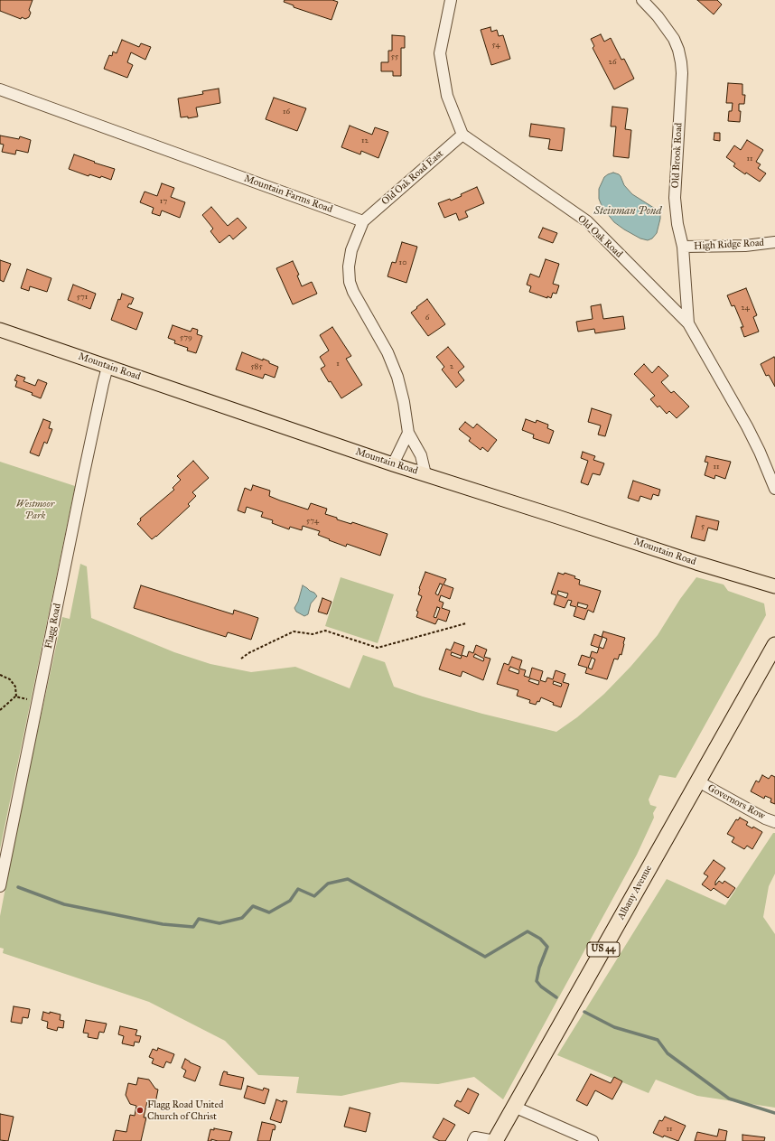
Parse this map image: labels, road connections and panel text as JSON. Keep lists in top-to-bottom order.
{
  "streets": {
    "highway": ["Albany Avenue", "US 44"],
    "main road": ["Mountain Road"],
    "street": [
      "Old Brook Road",
      "Old Oak Road East",
      "Mountain Farms Road",
      "Old Oak Road",
      "High Ridge Road",
      "Flagg Road",
      "Governors Row"
    ]
  },
  "crossings": [
    ["Old Brook Road", "Old Oak Road"],
    ["Old Brook Road", "High Ridge Road"],
    ["Old Oak Road East", "Mountain Farms Road"],
    ["Old Oak Road East", "Old Oak Road"],
    ["Mountain Road", "Flagg Road"],
    ["Governors Row", "Albany Avenue"]
  ],
  "water": ["Steinman Pond"],
  "parks": ["Westmoor Park"],
  "places": ["Flagg Road United Church of Christ"],
  "house_numbers": [
    "54",
    "55",
    "26",
    "16",
    "12",
    "11",
    "17",
    "10",
    "571",
    "24",
    "6",
    "579",
    "1",
    "585",
    "2",
    "11",
    "574",
    "5",
    "11"
  ]
}
